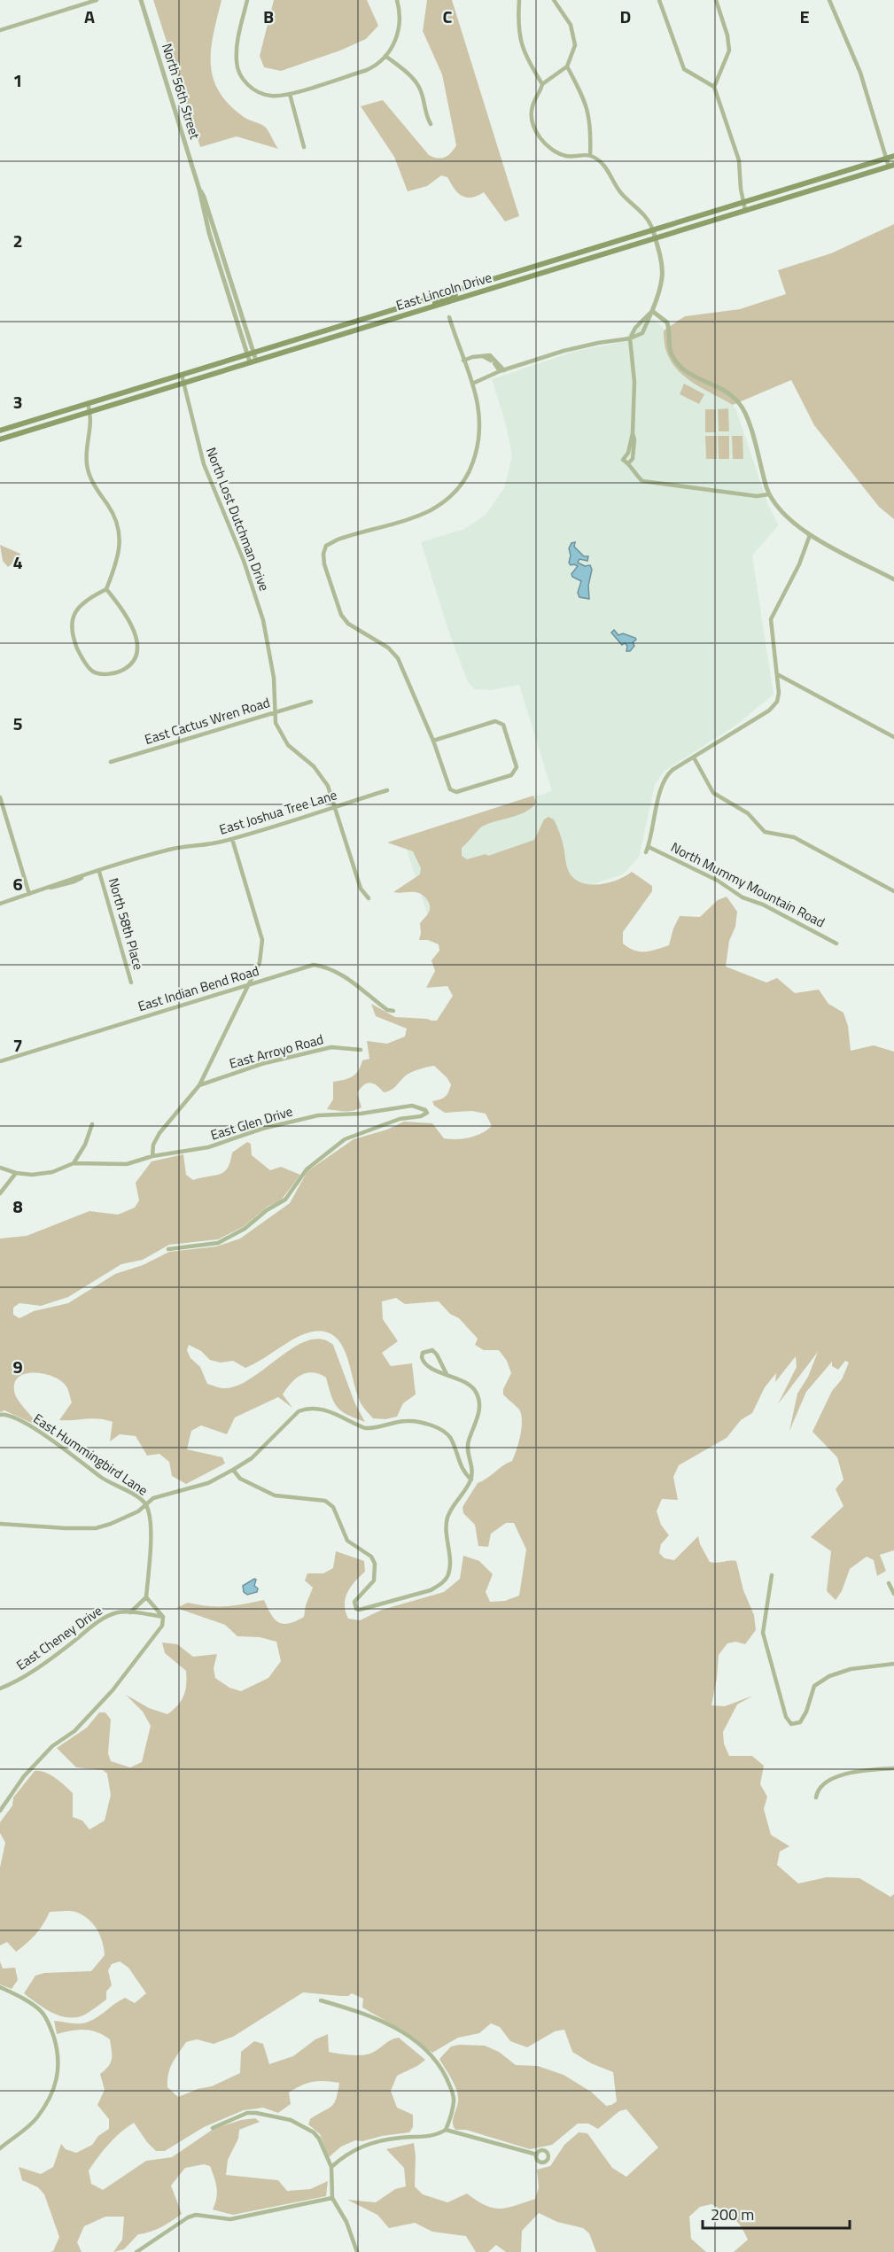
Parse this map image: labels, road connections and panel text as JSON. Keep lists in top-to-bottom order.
{
  "streets": {
    "main road": ["East Lincoln Drive"],
    "street": [
      "North 56th Street",
      "North Lost Dutchman Drive",
      "East Cactus Wren Road",
      "East Joshua Tree Lane",
      "North Mummy Mountain Road",
      "North 58th Place",
      "East Indian Bend Road",
      "East Arroyo Road",
      "East Glen Drive",
      "East Hummingbird Lane",
      "East Cheney Drive"
    ]
  },
  "crossings": [
    ["North 56th Street", "East Lincoln Drive"],
    ["East Lincoln Drive", "North Lost Dutchman Drive"],
    ["North Lost Dutchman Drive", "East Cactus Wren Road"],
    ["North Lost Dutchman Drive", "East Joshua Tree Lane"],
    ["East Joshua Tree Lane", "North 58th Place"]
  ],
  "scale_bar": "200 m",
  "grid": {
    "columns": [
      "A",
      "B",
      "C",
      "D",
      "E"
    ],
    "rows": [
      "1",
      "2",
      "3",
      "4",
      "5",
      "6",
      "7",
      "8",
      "9"
    ]
  }
}
